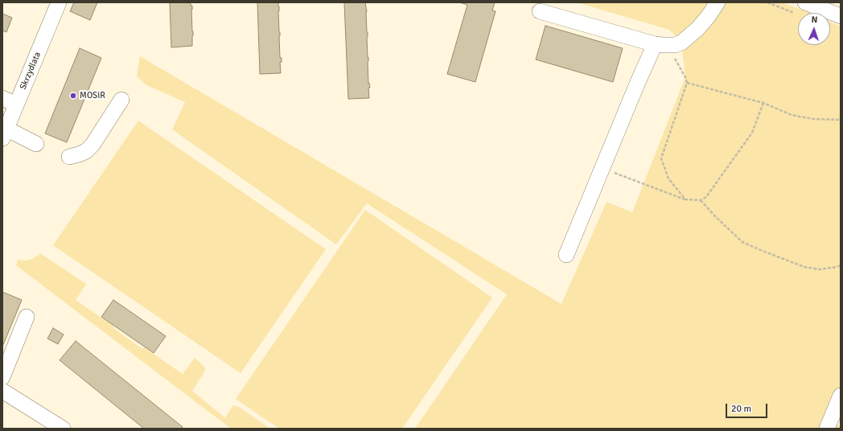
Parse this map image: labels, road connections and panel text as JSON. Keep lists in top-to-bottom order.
{
  "streets": {
    "street": ["Skrzydlata"]
  },
  "places": ["MOSiR"],
  "scale_bar": "20 m",
  "north": "top"
}
